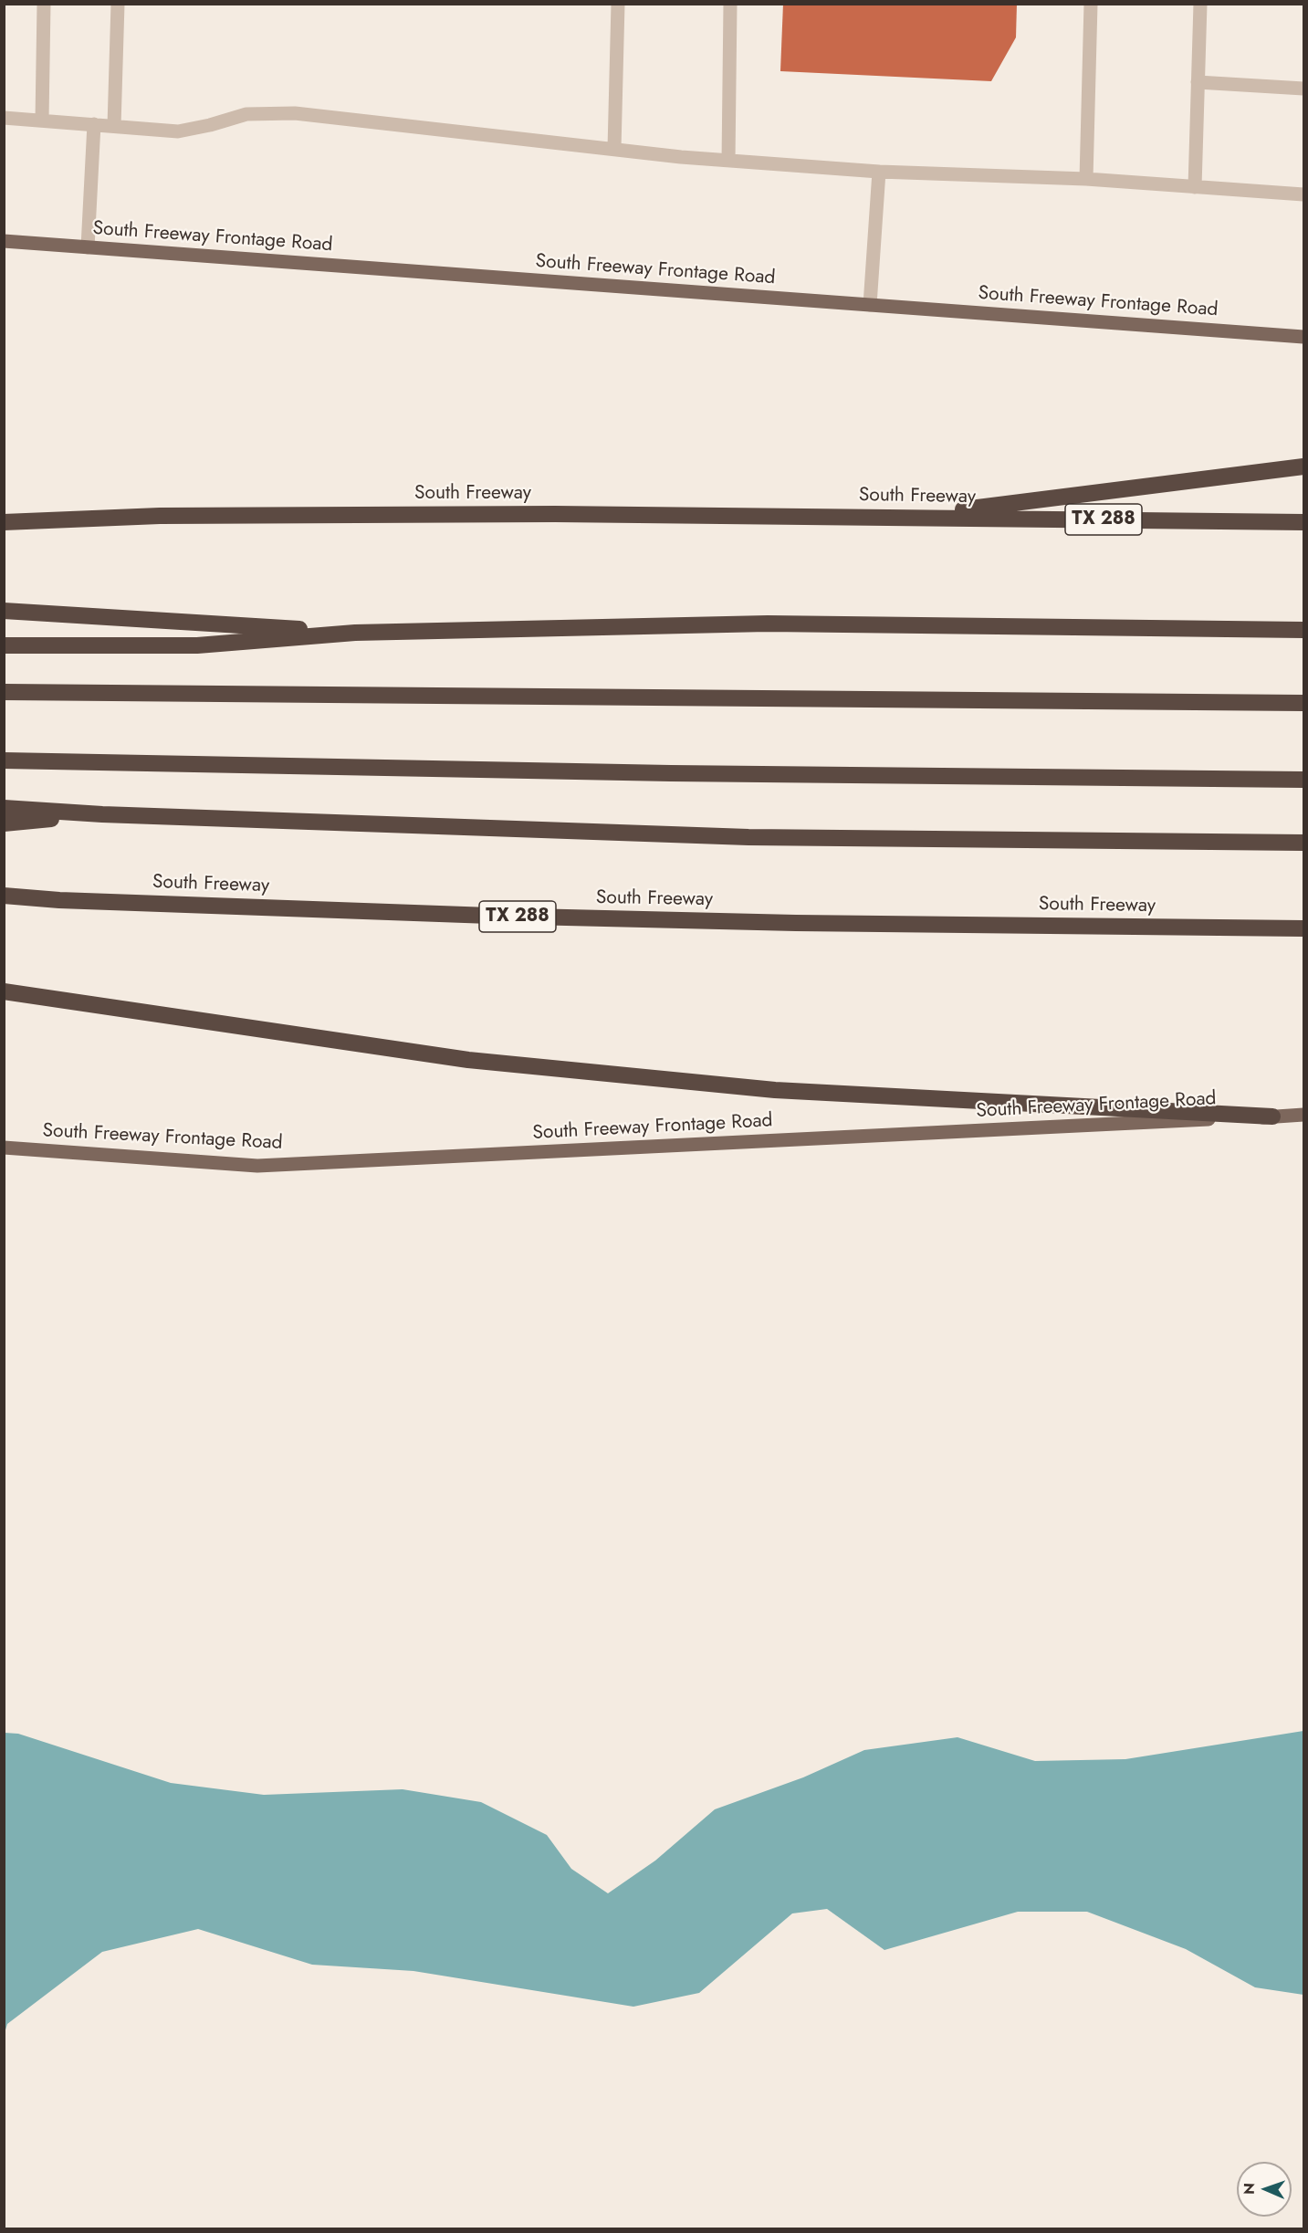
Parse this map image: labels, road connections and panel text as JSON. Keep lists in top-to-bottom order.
{
  "streets": {
    "highway": ["South Freeway", "TX 288"],
    "main road": ["South Freeway Frontage Road"]
  },
  "north": "left"
}
